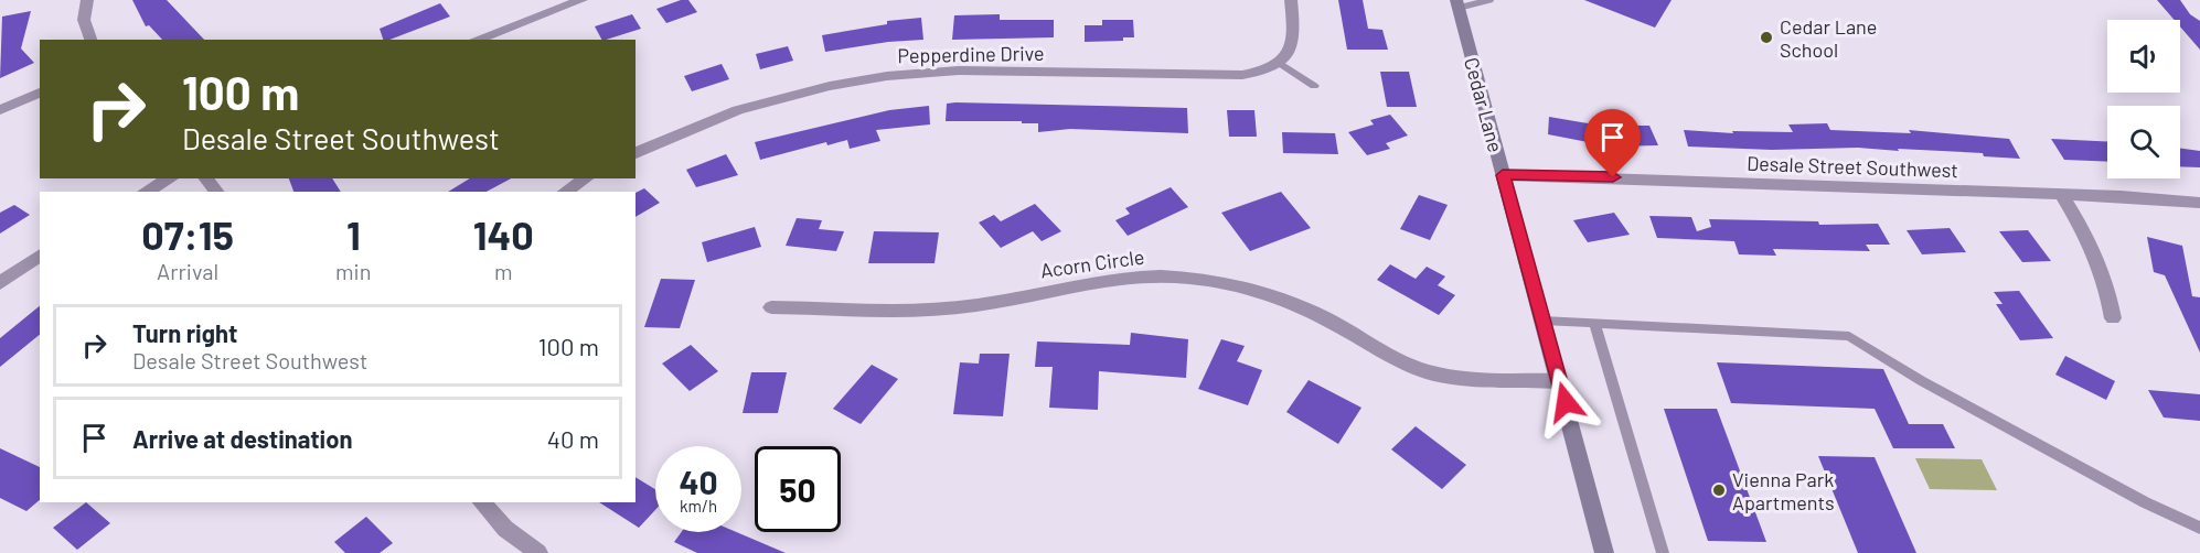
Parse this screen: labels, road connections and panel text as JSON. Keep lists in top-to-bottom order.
{
  "streets": {
    "main road": ["Cedar Lane"],
    "street": ["Pepperdine Drive", "Desale Street Southwest", "Acorn Circle"]
  },
  "crossings": [
    ["Cedar Lane", "Desale Street Southwest"],
    ["Cedar Lane", "Acorn Circle"]
  ],
  "places": ["Cedar Lane School", "Vienna Park Apartments"],
  "page": {
    "turn": ["100 m", "Desale Street Southwest"],
    "eta": [
      "07:15",
      "Arrival",
      "1",
      "min",
      "140",
      "m"
    ],
    "list": [
      {
        "name": "Turn right",
        "note": "Desale Street Southwest",
        "value": "100 m"
      },
      {
        "name": "Arrive at destination",
        "value": "40 m"
      }
    ],
    "speed": "40 km/h",
    "limit": "50"
  }
}
